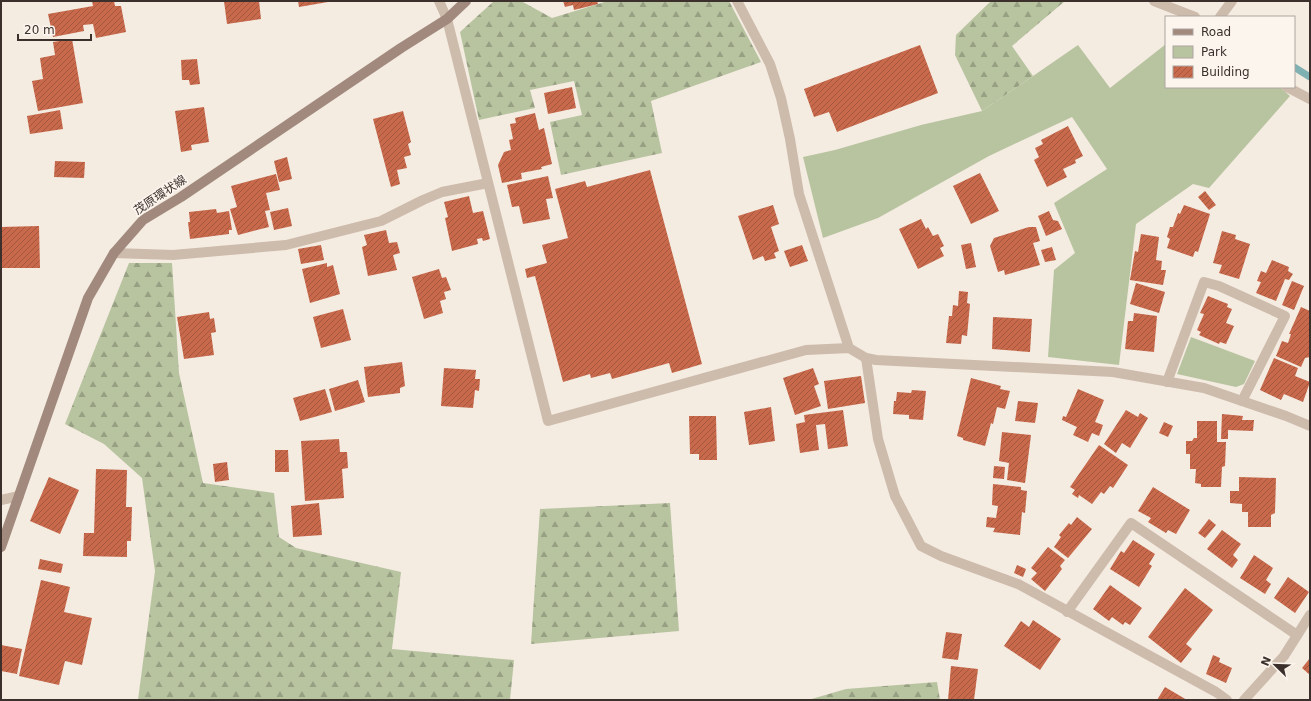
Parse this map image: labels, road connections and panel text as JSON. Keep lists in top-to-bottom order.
{
  "streets": {
    "main road": ["茂原環状線"]
  },
  "legend": ["Road", "Park", "Building"],
  "scale_bar": "20 m",
  "north": "top left"
}
